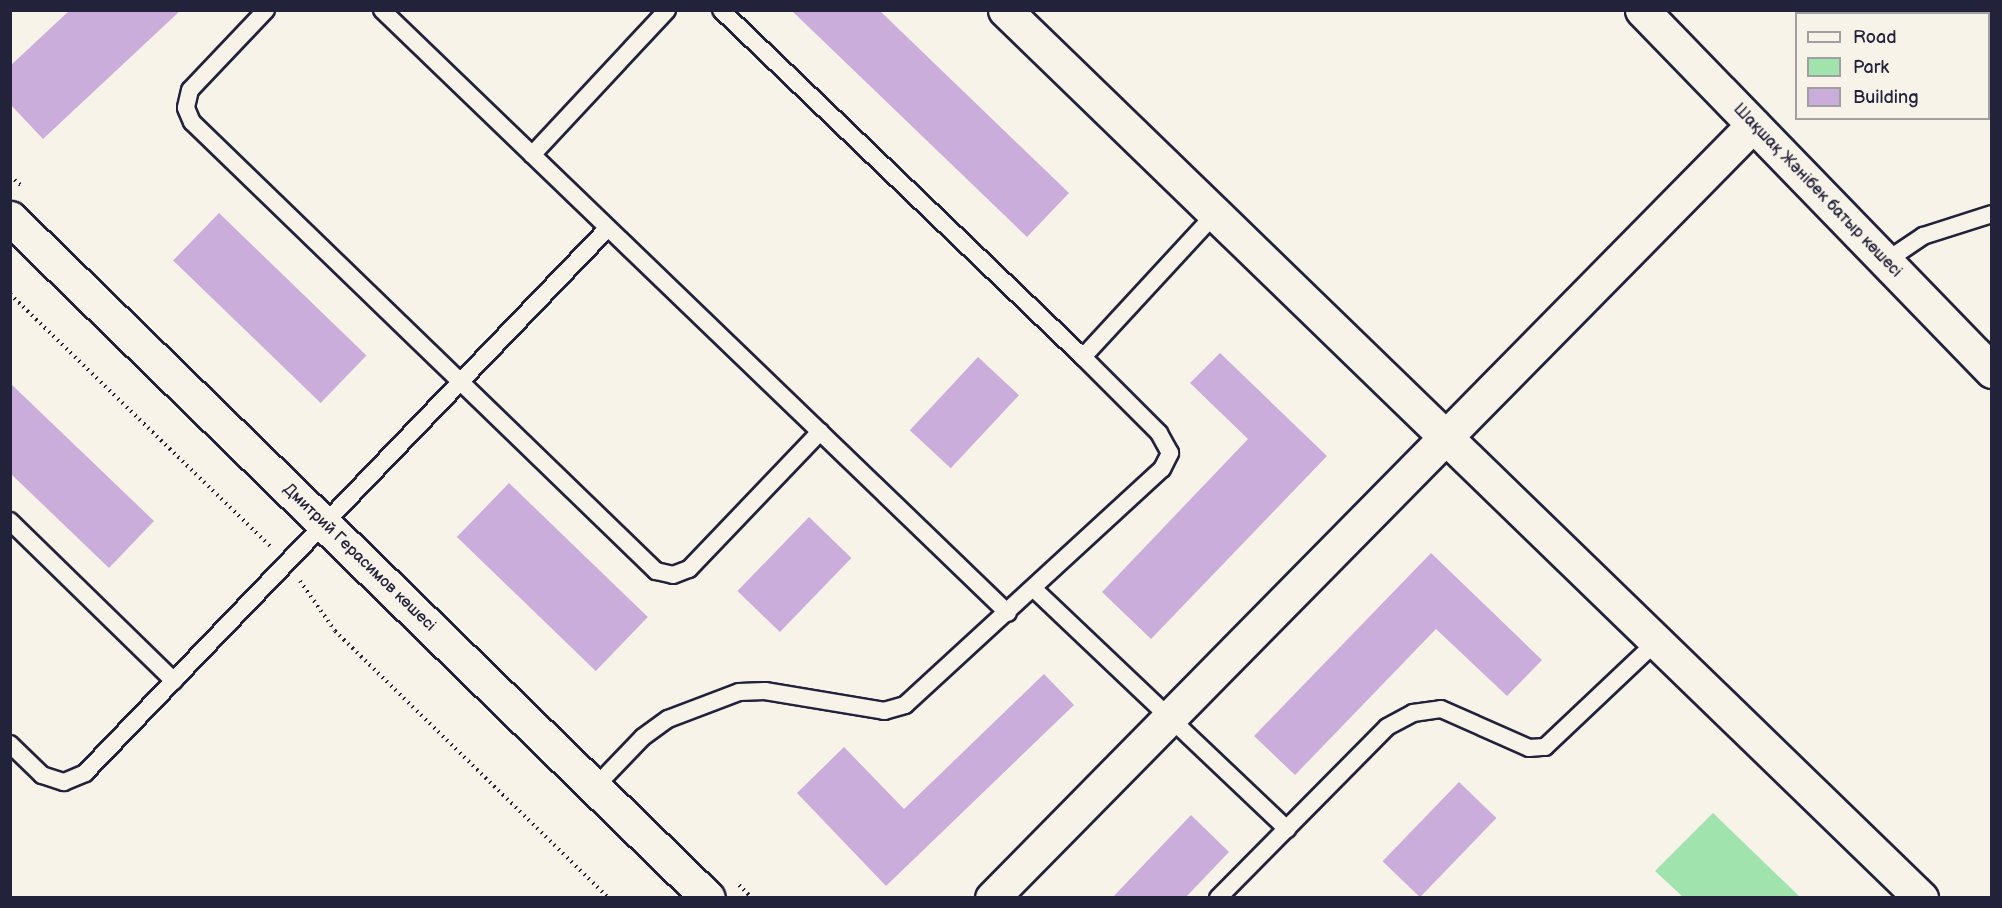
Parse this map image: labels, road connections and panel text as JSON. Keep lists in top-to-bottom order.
{
  "streets": {
    "street": ["Шақшақ Жәнібек батыр көшесі", "Дмитрий Герасимов көшесі"]
  },
  "legend": ["Road", "Park", "Building"]
}
